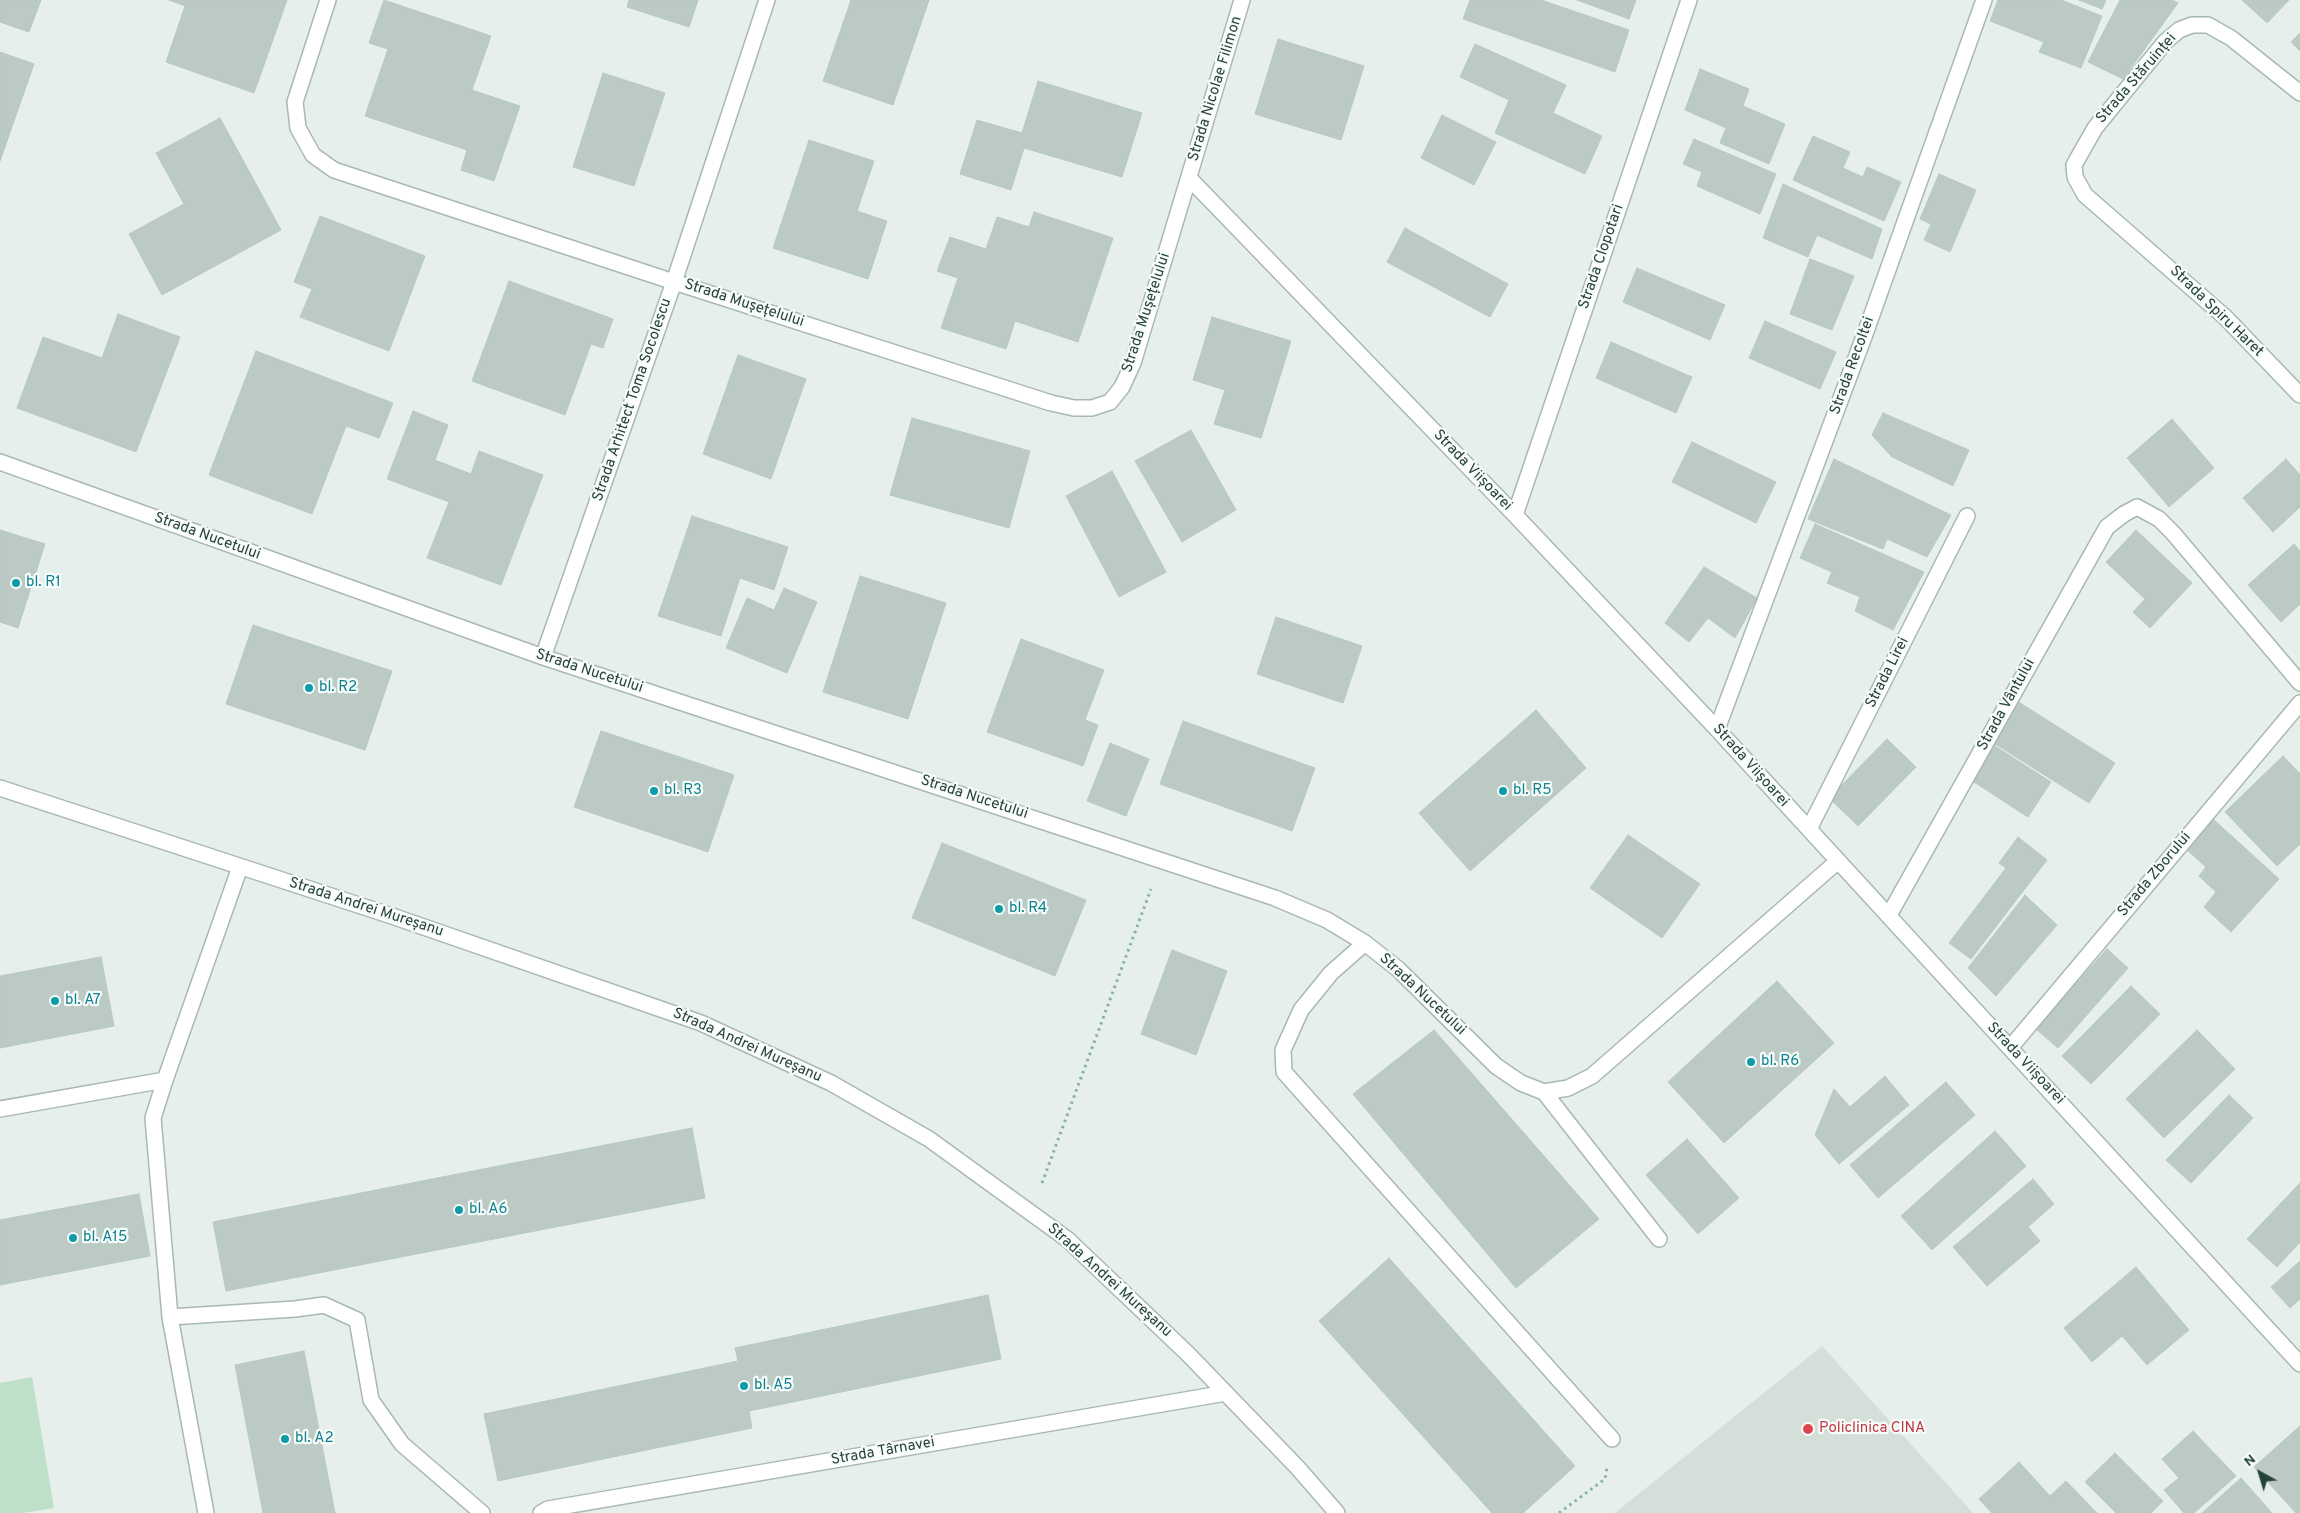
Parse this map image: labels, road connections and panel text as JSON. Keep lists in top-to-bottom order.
{
  "streets": {
    "street": [
      "Strada Stăruinței",
      "Strada Nicolae Filimon",
      "Strada Clopotari",
      "Strada Mușețelului",
      "Strada Spiru Haret",
      "Strada Recoltei",
      "Strada Arhitect Toma Socolescu",
      "Strada Viișoarei",
      "Strada Nucetului",
      "Strada Lirei",
      "Strada Vântului",
      "Strada Zborului",
      "Strada Andrei Mureșanu",
      "Strada Târnavei"
    ]
  },
  "crossings": [
    ["Strada Stăruinței", "Strada Spiru Haret"],
    ["Strada Nicolae Filimon", "Strada Mușețelului"],
    ["Strada Nicolae Filimon", "Strada Viișoarei"],
    ["Strada Clopotari", "Strada Viișoarei"],
    ["Strada Mușețelului", "Strada Arhitect Toma Socolescu"],
    ["Strada Mușețelului", "Strada Viișoarei"],
    ["Strada Recoltei", "Strada Viișoarei"],
    ["Strada Arhitect Toma Socolescu", "Strada Nucetului"],
    ["Strada Viișoarei", "Strada Lirei"],
    ["Strada Viișoarei", "Strada Vântului"],
    ["Strada Viișoarei", "Strada Zborului"],
    ["Strada Andrei Mureșanu", "Strada Târnavei"]
  ],
  "places": [
    "bl. R1",
    "bl. R2",
    "bl. R3",
    "bl. R5",
    "bl. R4",
    "bl. A7",
    "bl. R6",
    "bl. A6",
    "bl. A15",
    "bl. A5",
    "Policlinica CINA",
    "bl. A2"
  ],
  "north": "top left"
}
